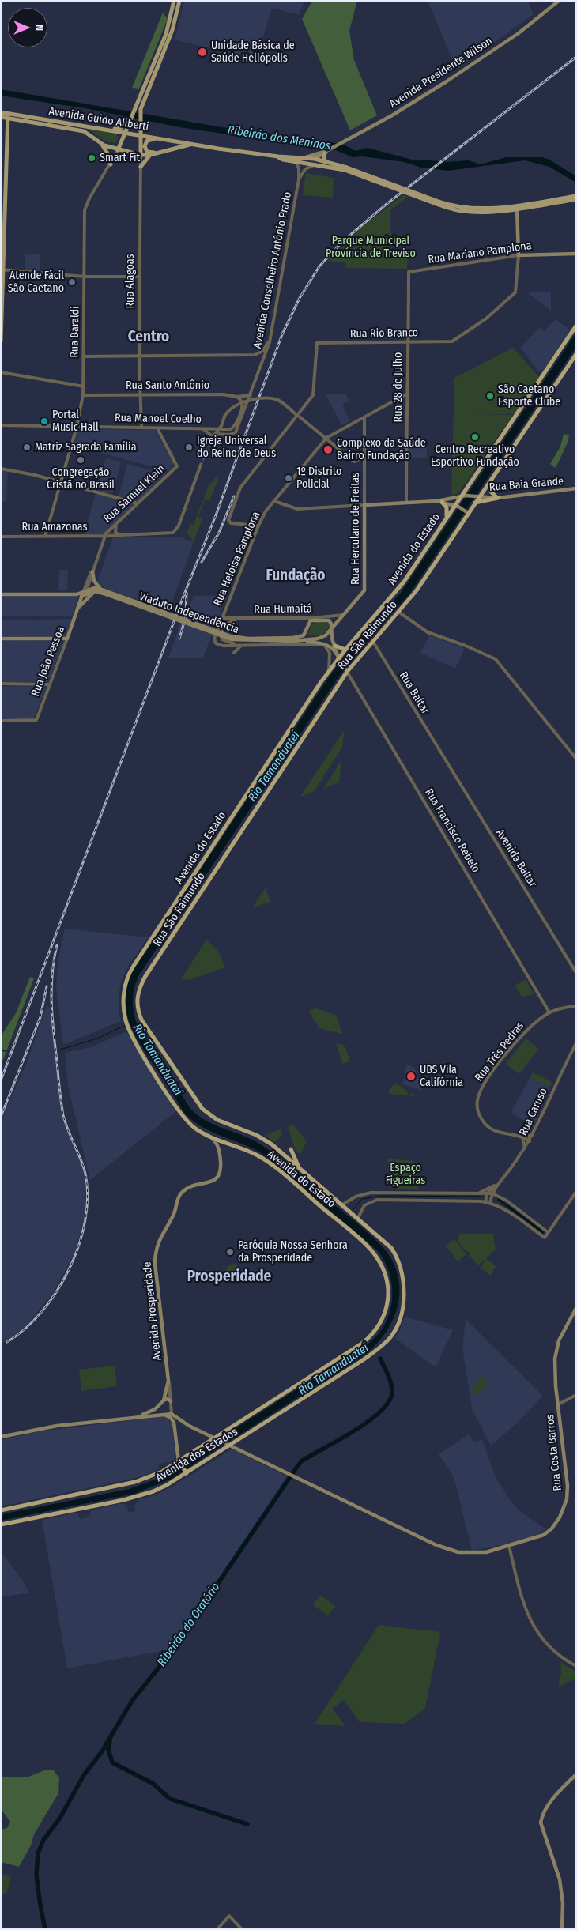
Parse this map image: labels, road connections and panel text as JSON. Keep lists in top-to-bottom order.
{
  "streets": {
    "highway": ["Avenida do Estado", "Rua São Raimundo", "Avenida dos Estados"],
    "main road": [
      "Avenida Presidente Wilson",
      "Avenida Guido Aliberti",
      "Rua Mariano Pamplona",
      "Rua Alagoas",
      "Rua Baraldi",
      "Rua Baía Grande",
      "Rua Herculano de Freitas",
      "Rua Humaitá",
      "Viaduto Independência",
      "Rua João Pessoa",
      "Rua Francisco Rebelo",
      "Avenida Prosperidade",
      "Rua Costa Barros"
    ],
    "street": [
      "Avenida Conselheiro Antônio Prado",
      "Rua Rio Branco",
      "Rua Santo Antônio",
      "Rua 28 de Julho",
      "Rua Manoel Coelho",
      "Rua Samuel Klein",
      "Rua Amazonas",
      "Rua Heloisa Pamplona",
      "Rua Baltar",
      "Avenida Baltar",
      "Rua Três Pedras",
      "Rua Caruso"
    ]
  },
  "crossings": [
    ["Avenida Presidente Wilson", "Avenida Guido Aliberti"],
    ["Avenida Guido Aliberti", "Avenida Conselheiro Antônio Prado"],
    ["Avenida Guido Aliberti", "Rua Alagoas"],
    ["Avenida Guido Aliberti", "Rua Baraldi"],
    ["Rua Mariano Pamplona", "Rua Rio Branco"],
    ["Rua Mariano Pamplona", "Rua 28 de Julho"],
    ["Avenida Conselheiro Antônio Prado", "Rua Santo Antônio"],
    ["Rua Alagoas", "Rua Santo Antônio"],
    ["Rua Alagoas", "Rua Manoel Coelho"],
    ["Rua Baraldi", "Rua Santo Antônio"],
    ["Rua Baraldi", "Rua Manoel Coelho"],
    ["Rua Baraldi", "Rua Amazonas"],
    ["Rua Rio Branco", "Rua 28 de Julho"],
    ["Rua 28 de Julho", "Rua Heloisa Pamplona"],
    ["Rua Manoel Coelho", "Rua Samuel Klein"],
    ["Rua Baía Grande", "Avenida do Estado"],
    ["Rua Baía Grande", "Rua São Raimundo"],
    ["Rua Samuel Klein", "Rua Amazonas"],
    ["Rua Herculano de Freitas", "Rua Heloisa Pamplona"],
    ["Rua Herculano de Freitas", "Rua Humaitá"],
    ["Rua Herculano de Freitas", "Viaduto Independência"],
    ["Avenida do Estado", "Viaduto Independência"],
    ["Avenida do Estado", "Rua Francisco Rebelo"],
    ["Avenida do Estado", "Avenida dos Estados"],
    ["Rua Heloisa Pamplona", "Rua Humaitá"],
    ["Rua Humaitá", "Viaduto Independência"],
    ["Viaduto Independência", "Rua Francisco Rebelo"],
    ["Rua São Raimundo", "Rua Baltar"],
    ["Rua São Raimundo", "Rua Francisco Rebelo"],
    ["Rua São Raimundo", "Avenida dos Estados"],
    ["Rua Baltar", "Avenida Baltar"],
    ["Rua Francisco Rebelo", "Rua Três Pedras"],
    ["Avenida Prosperidade", "Rua Costa Barros"],
    ["Rua Costa Barros", "Avenida dos Estados"]
  ],
  "districts": ["Centro", "Fundação", "Prosperidade"],
  "water": ["Ribeirão dos Meninos", "Rio Tamanduateí", "Ribeirão do Oratório"],
  "parks": ["Parque Municipal Província de Treviso", "Espaço Figueiras"],
  "places": [
    "Unidade Básica de Saúde Heliópolis",
    "Smart Fit",
    "Atende Fácil São Caetano",
    "São Caetano Esporte Clube",
    "Portal Music Hall",
    "Centro Recreativo Esportivo Fundação",
    "Matriz Sagrada Família",
    "Igreja Universal do Reino de Deus",
    "Complexo da Saúde Bairro Fundação",
    "Congregação Cristã no Brasil",
    "1º Distrito Policial",
    "UBS Vila Califórnia",
    "Paróquia Nossa Senhora da Prosperidade"
  ],
  "north": "right"
}
